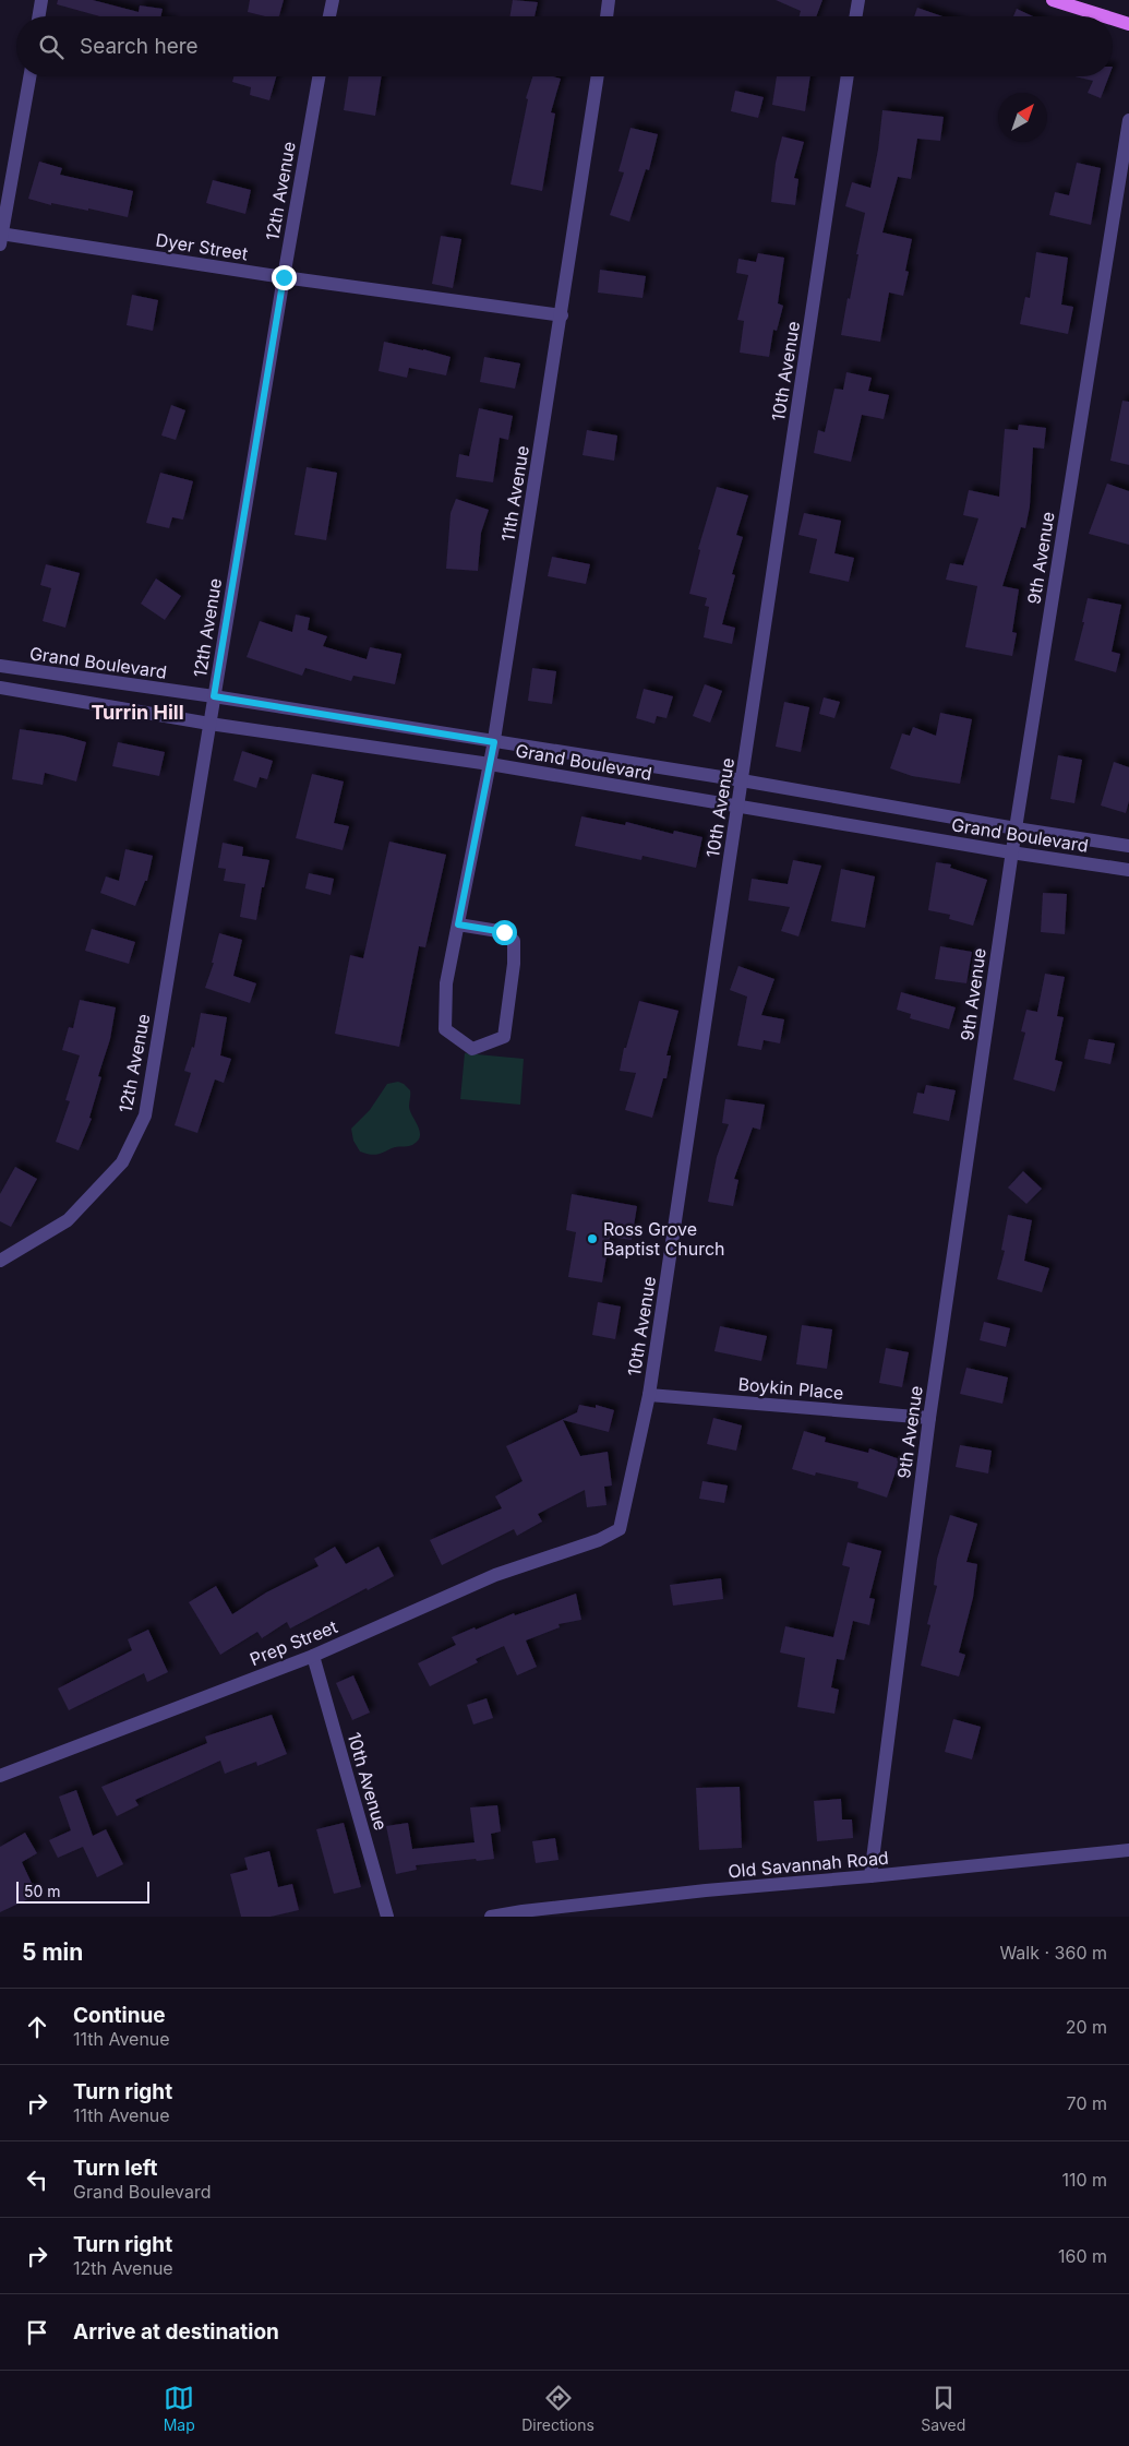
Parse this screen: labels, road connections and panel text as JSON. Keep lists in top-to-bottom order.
{
  "streets": {
    "street": [
      "12th Avenue",
      "Dyer Street",
      "10th Avenue",
      "11th Avenue",
      "9th Avenue",
      "Grand Boulevard",
      "Boykin Place",
      "Prep Street",
      "Old Savannah Road"
    ]
  },
  "crossings": [
    ["12th Avenue", "Dyer Street"],
    ["12th Avenue", "Grand Boulevard"],
    ["Dyer Street", "11th Avenue"],
    ["10th Avenue", "Grand Boulevard"],
    ["10th Avenue", "Boykin Place"],
    ["10th Avenue", "Prep Street"],
    ["11th Avenue", "Grand Boulevard"],
    ["9th Avenue", "Grand Boulevard"],
    ["9th Avenue", "Boykin Place"],
    ["9th Avenue", "Old Savannah Road"]
  ],
  "districts": ["Turrin Hill"],
  "places": ["Ross Grove Baptist Church"],
  "scale_bar": "50 m",
  "north": "top right",
  "page": {
    "search": "Search here",
    "scale": "50 m",
    "heading": ["5 min", "Walk · 360 m"],
    "list": [
      ["Continue", "11th Avenue", "20 m"],
      ["Turn right", "11th Avenue", "70 m"],
      ["Turn left", "Grand Boulevard", "110 m"],
      ["Turn right", "12th Avenue", "160 m"],
      "Arrive at destination"
    ],
    "nav": ["Map", "Directions", "Saved"]
  }
}
